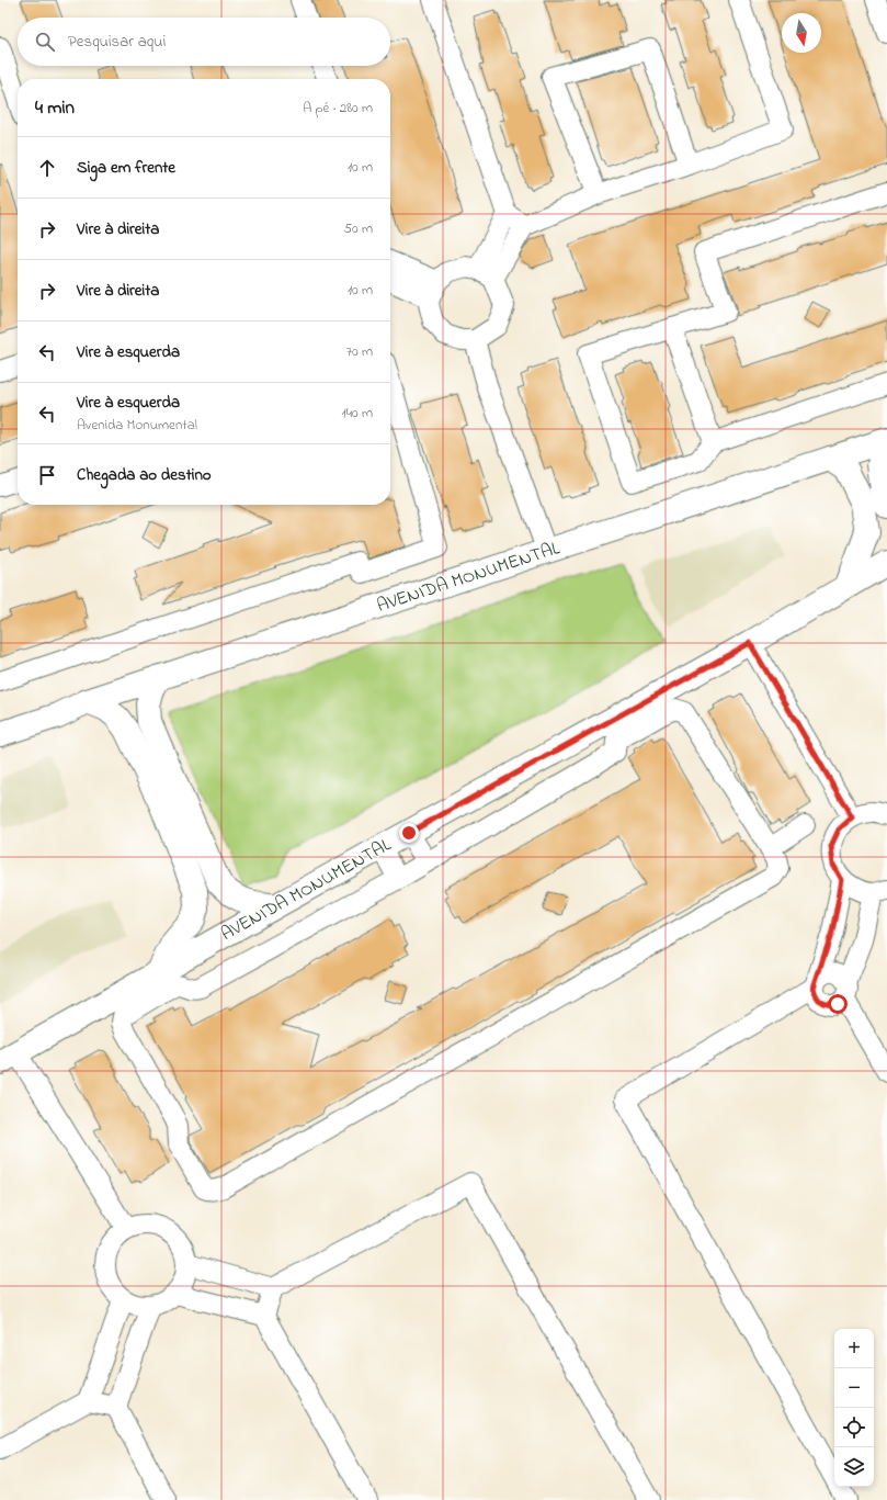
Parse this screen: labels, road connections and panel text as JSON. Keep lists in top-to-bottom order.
{
  "streets": {
    "street": ["AVENIDA MONUMENTAL"]
  },
  "north": "bottom",
  "page": {
    "search": "Pesquisar aqui",
    "heading": ["4 min", "A pé · 280 m"],
    "list": [
      ["Siga em frente", "10 m"],
      ["Vire à direita", "50 m"],
      ["Vire à direita", "10 m"],
      ["Vire à esquerda", "70 m"],
      ["Vire à esquerda", "Avenida Monumental", "140 m"],
      "Chegada ao destino"
    ],
    "map_buttons": ["+", "−"]
  }
}
